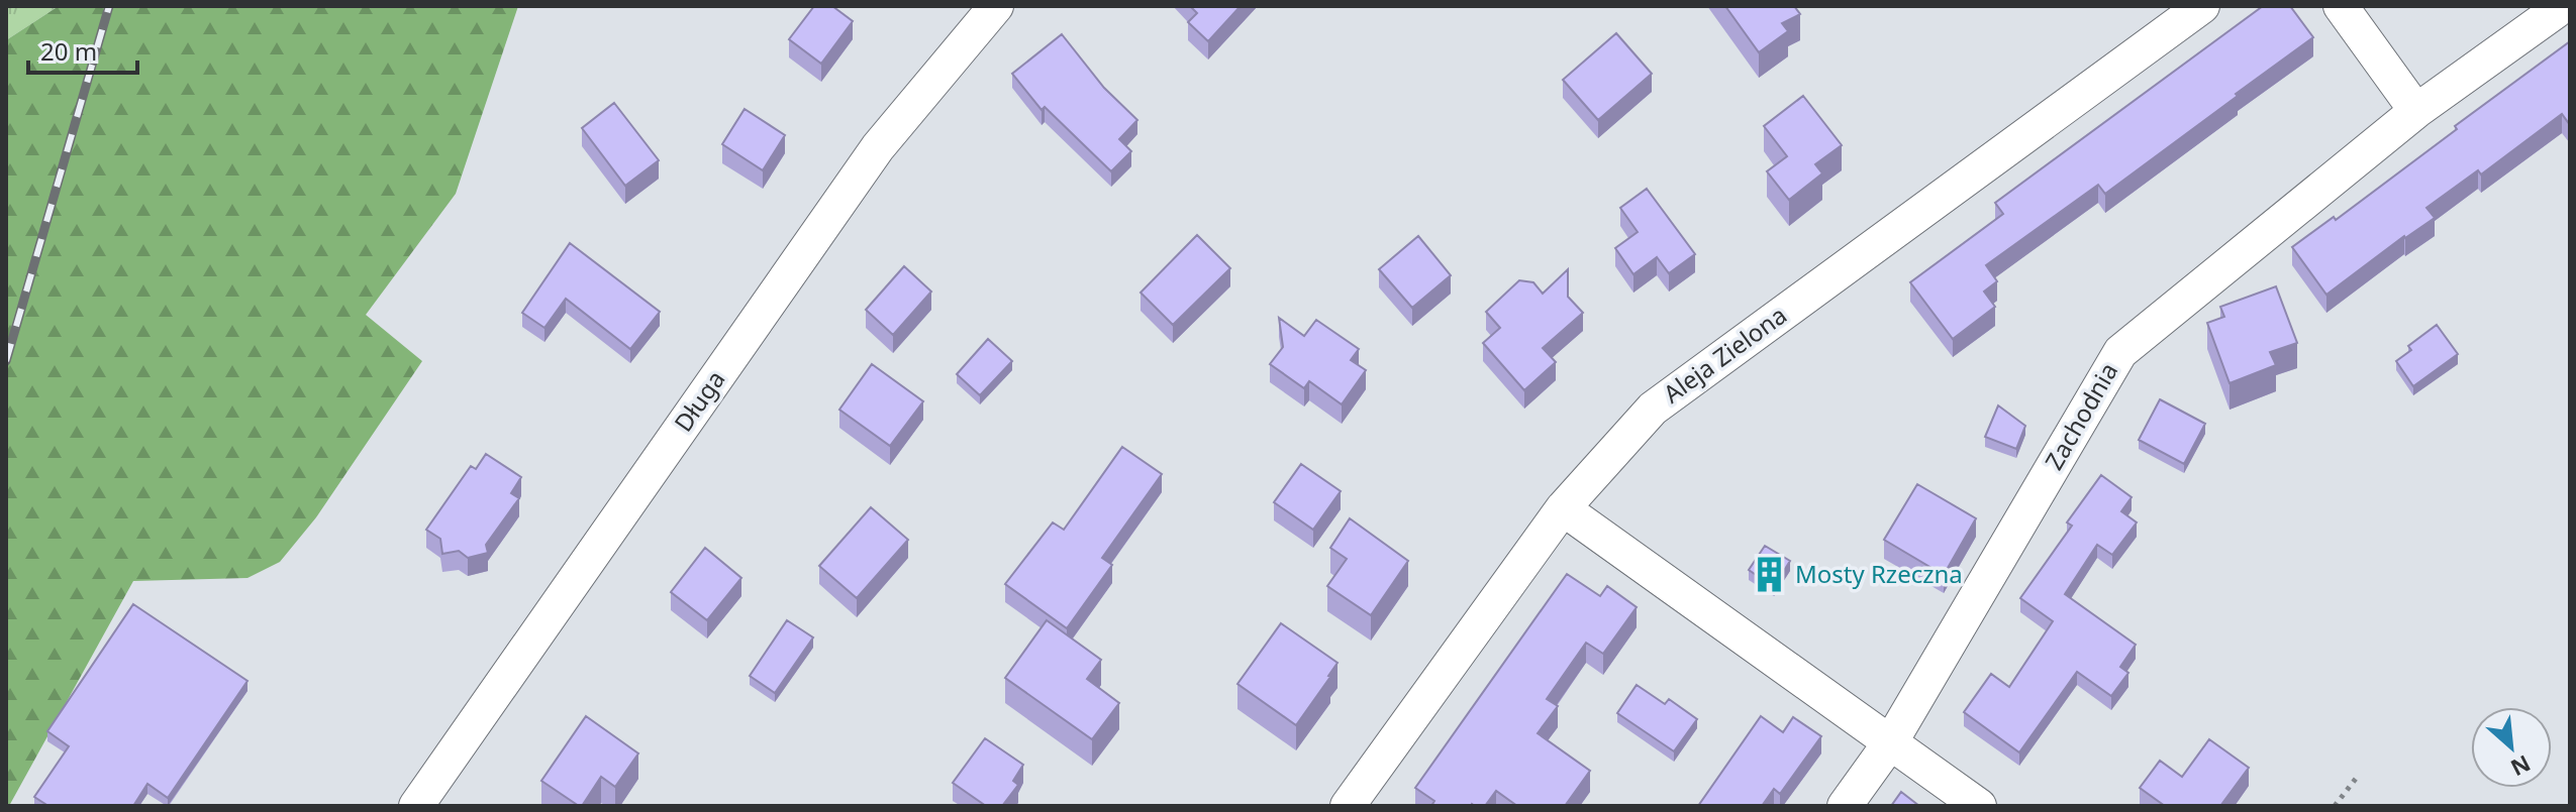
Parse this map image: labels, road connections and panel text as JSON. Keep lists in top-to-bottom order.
{
  "streets": {
    "street": ["Aleja Zielona", "Długa", "Zachodnia"]
  },
  "places": {
    "building": ["Mosty Rzeczna"]
  },
  "scale_bar": "20 m",
  "north": "bottom right"
}
